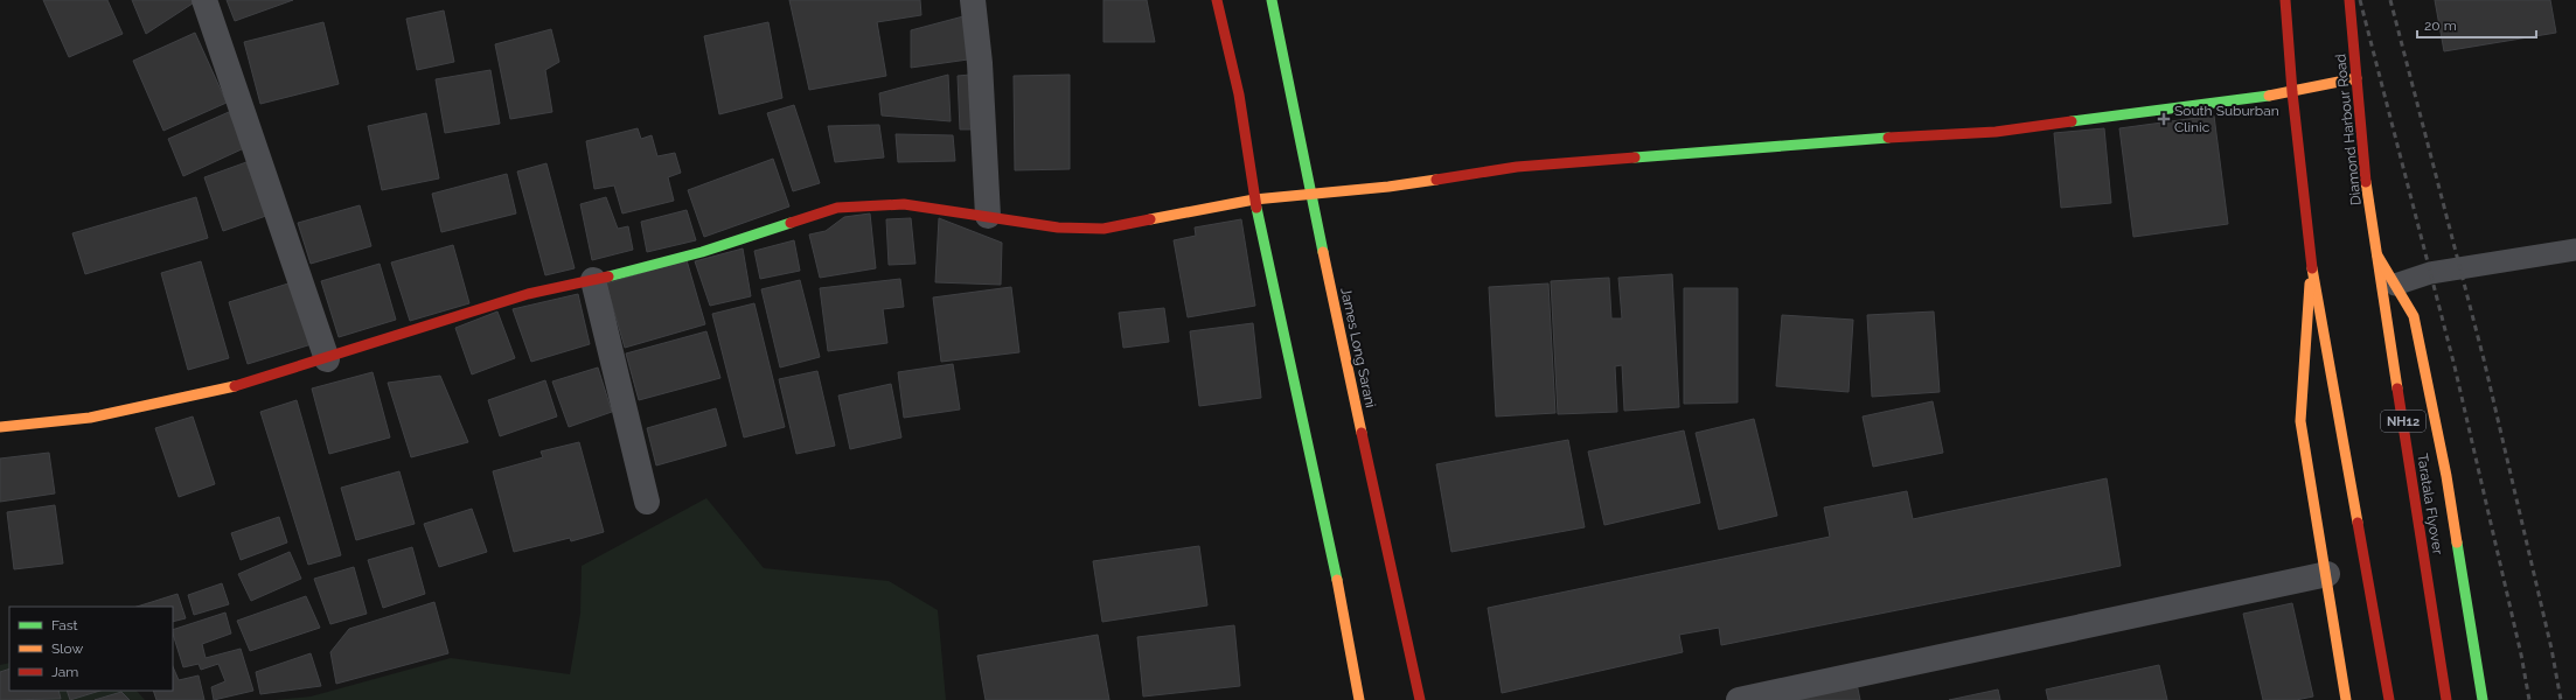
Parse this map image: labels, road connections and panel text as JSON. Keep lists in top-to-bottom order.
{
  "streets": {
    "main road": [
      "Diamond Harbour Road",
      "James Long Sarani",
      "NH12",
      "Taratala Flyover"
    ]
  },
  "crossings": [
    ["Diamond Harbour Road", "Taratala Flyover"]
  ],
  "places": {
    "health": ["South Suburban Clinic"]
  },
  "legend": ["Fast", "Slow", "Jam"],
  "scale_bar": "20 m"
}
